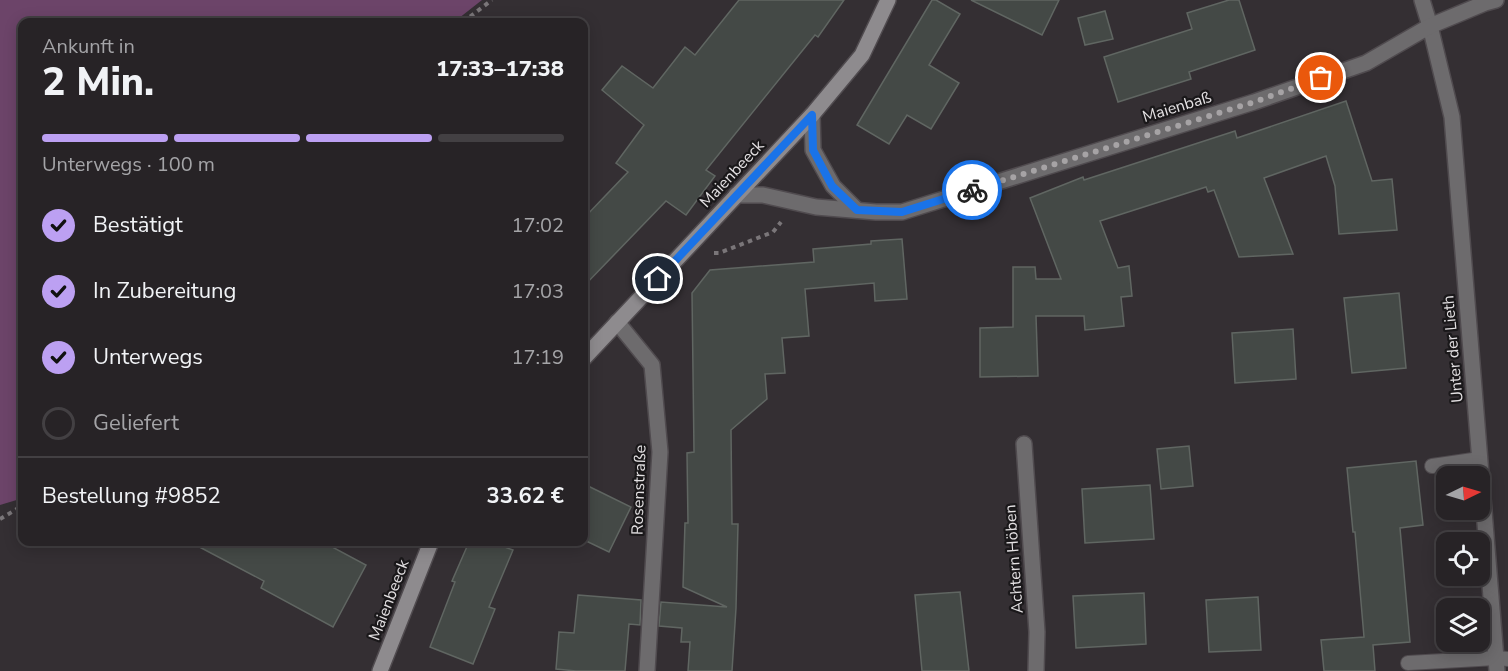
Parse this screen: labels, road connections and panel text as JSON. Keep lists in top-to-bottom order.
{
  "streets": {
    "street": [
      "Maienbaß",
      "Maienbeeck",
      "Unter der Lieth",
      "Rosenstraße",
      "Achtern Höben"
    ]
  },
  "crossings": [
    ["Maienbaß", "Maienbeeck"],
    ["Maienbaß", "Unter der Lieth"],
    ["Maienbeeck", "Rosenstraße"]
  ],
  "north": "right",
  "page": {
    "heading": ["2 Min.", "Ankunft in", "17:33–17:38"],
    "panel": ["Bestellung #9852", "33.62 €"],
    "bar": "Unterwegs · 100 m",
    "list": [
      ["Bestätigt", "17:02"],
      ["In Zubereitung", "17:03"],
      ["Unterwegs", "17:19"],
      "Geliefert"
    ]
  }
}
